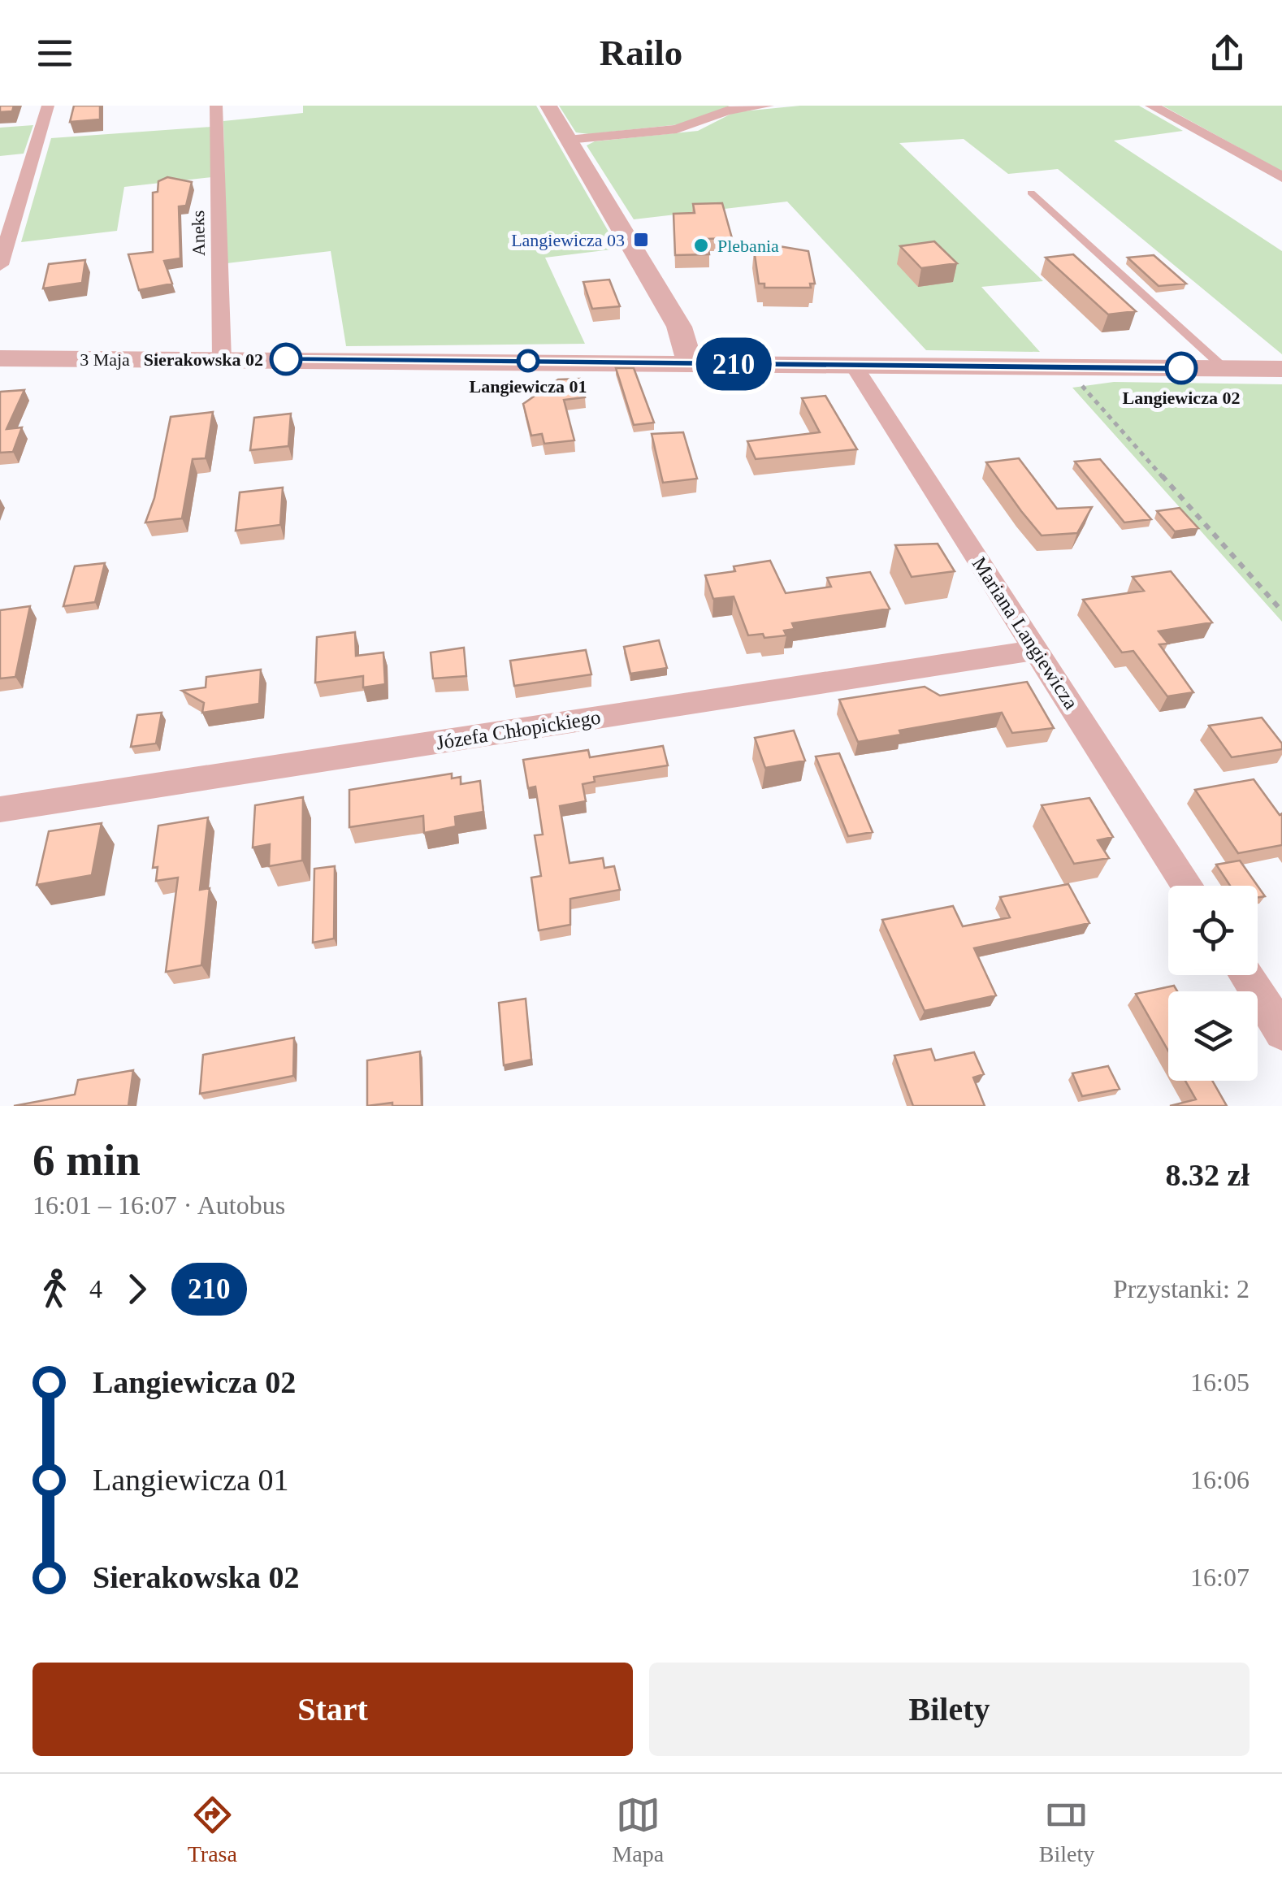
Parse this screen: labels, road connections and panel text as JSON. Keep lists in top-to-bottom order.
{
  "streets": {
    "street": [
      "Aneks",
      "3 Maja",
      "Mariana Langiewicza",
      "Józefa Chłopickiego"
    ]
  },
  "crossings": [
    ["Aneks", "3 Maja"],
    ["3 Maja", "Mariana Langiewicza"],
    ["Mariana Langiewicza", "Józefa Chłopickiego"]
  ],
  "places": {
    "transit": ["Langiewicza 03"],
    "other": [
      "Plebania",
      "Sierakowska 02",
      "Langiewicza 01",
      "Langiewicza 02"
    ]
  },
  "lines": ["bus line 210"],
  "page": {
    "header": "Railo",
    "on_map": "210",
    "heading": ["6 min", "16:01 – 16:07 · Autobus", "8.32 zł"],
    "legs": ["4", "210", "Przystanki: 2"],
    "list": [
      {
        "name": "Langiewicza 02",
        "value": "16:05"
      },
      {
        "name": "Langiewicza 01",
        "value": "16:06"
      },
      {
        "name": "Sierakowska 02",
        "value": "16:07"
      }
    ],
    "buttons": ["Start", "Bilety"],
    "tabs": ["Trasa", "Mapa", "Bilety"]
  }
}
